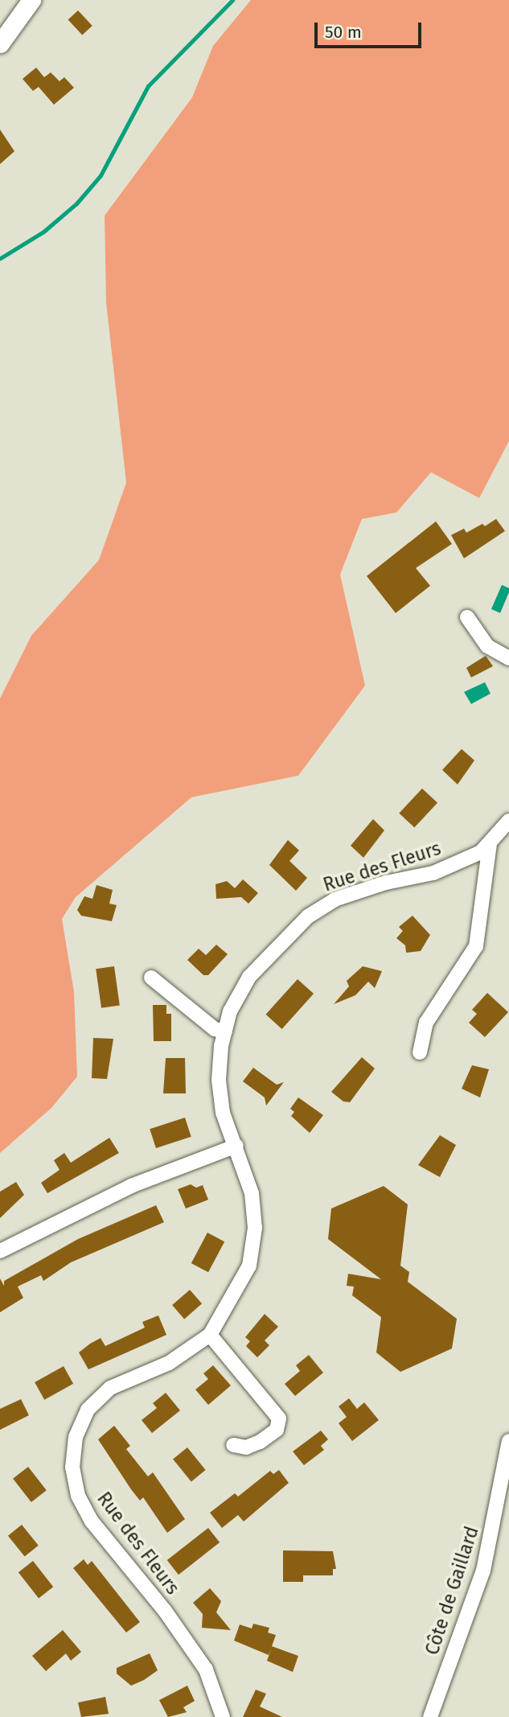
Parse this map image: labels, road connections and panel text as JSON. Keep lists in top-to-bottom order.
{
  "streets": {
    "street": ["Rue des Fleurs", "Côte de Gaillard"]
  },
  "scale_bar": "50 m"
}
